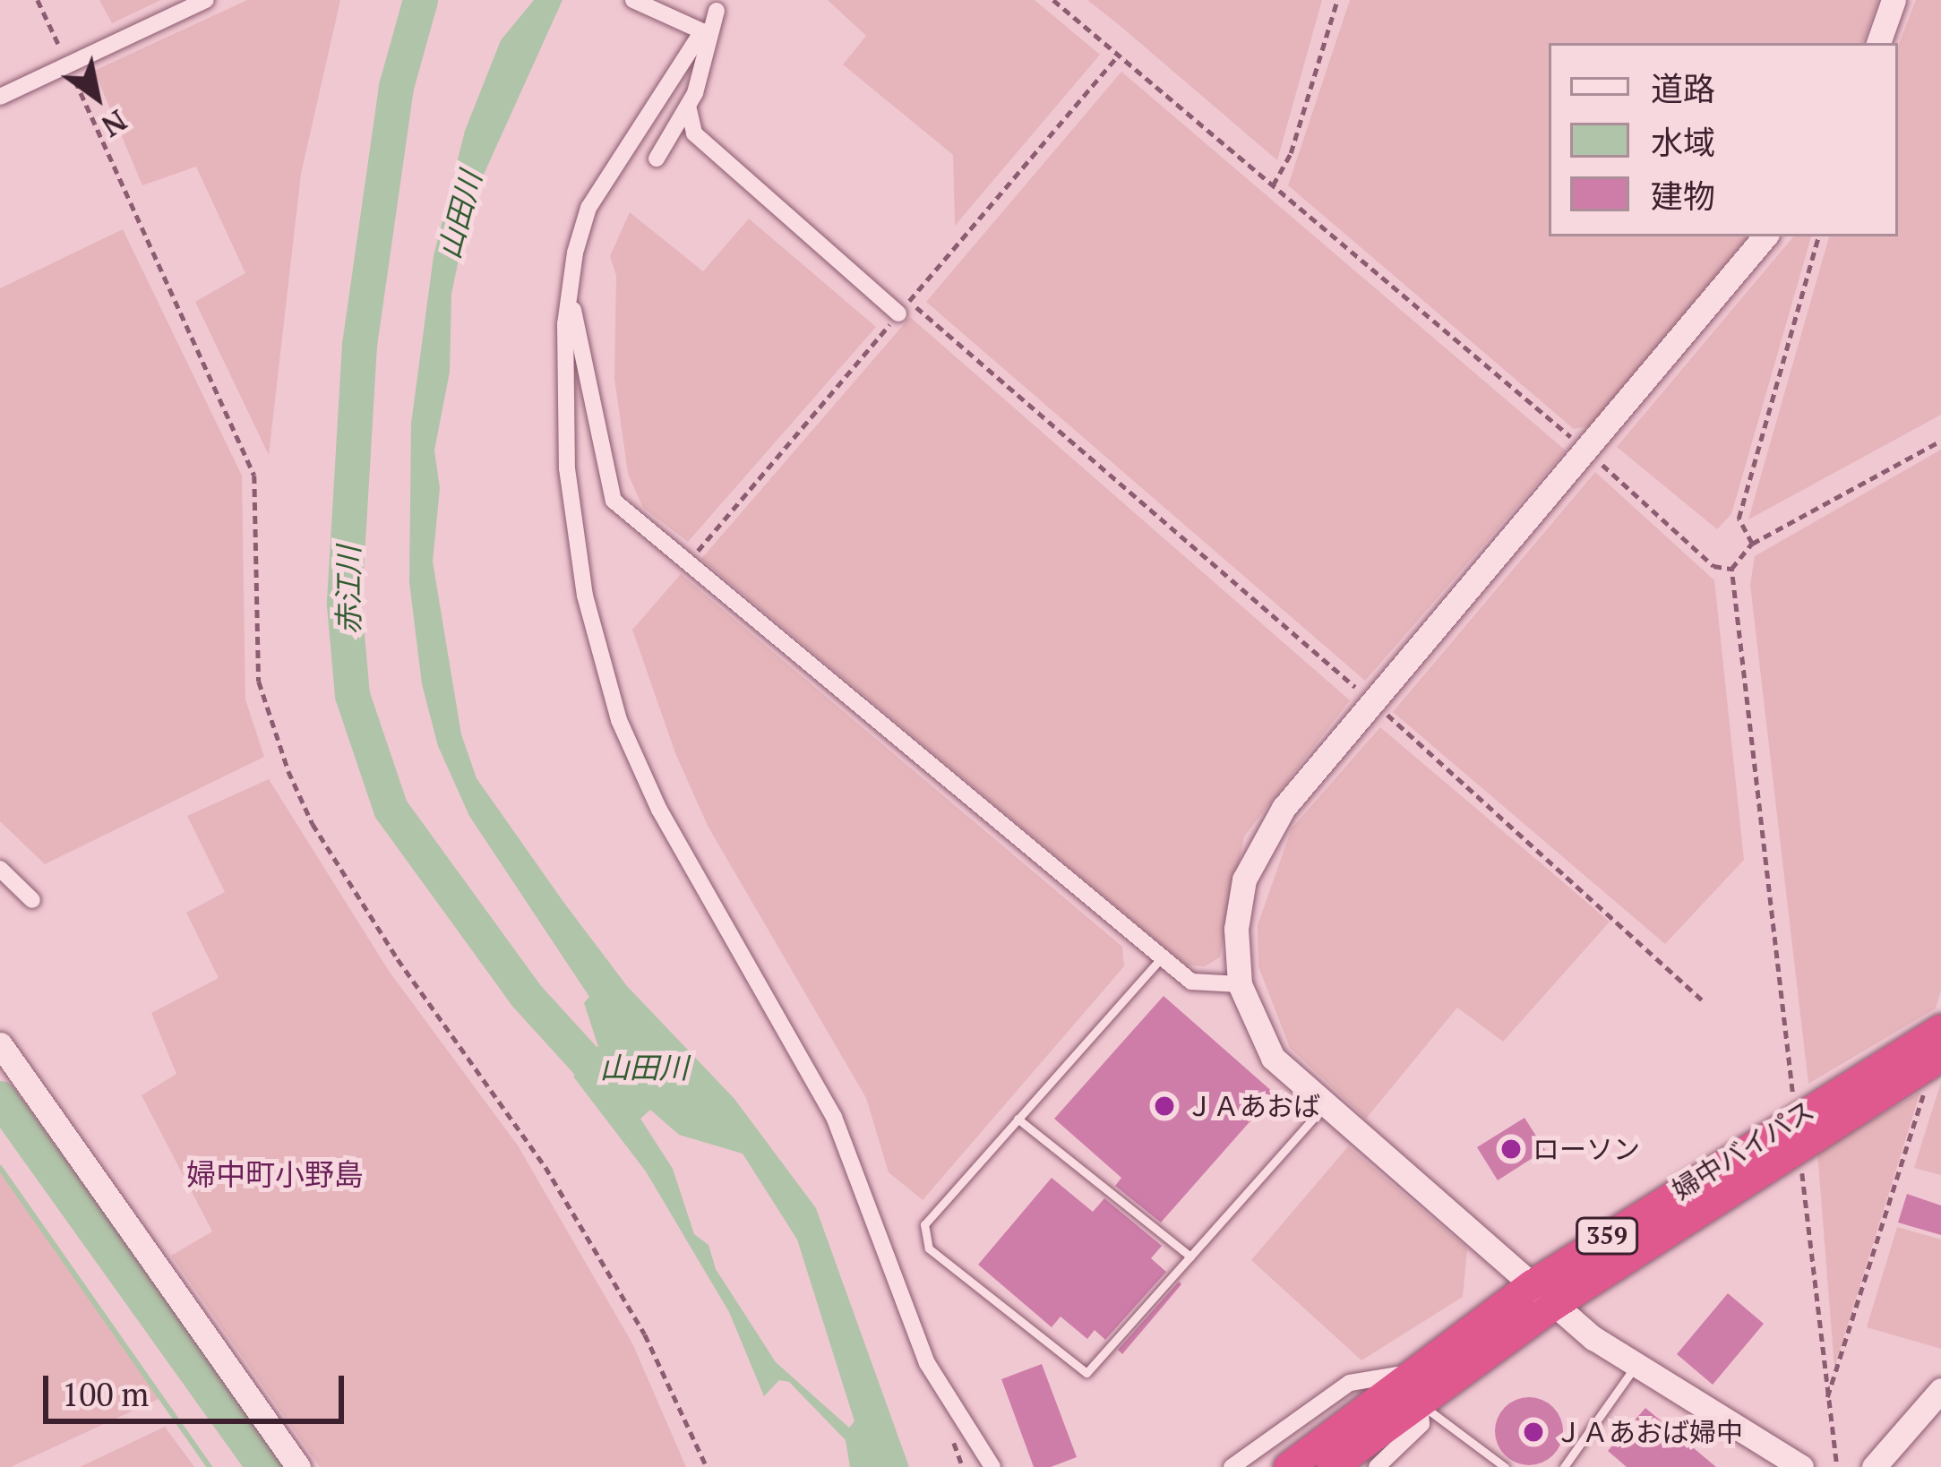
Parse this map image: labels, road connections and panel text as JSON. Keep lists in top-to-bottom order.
{
  "streets": {
    "highway": ["婦中バイパス", "359"]
  },
  "districts": ["婦中町小野島"],
  "water": ["山田川", "赤江川"],
  "places": ["ＪＡあおば", "ローソン", "ＪＡあおば婦中"],
  "legend": ["道路", "水域", "建物"],
  "scale_bar": "100 m",
  "north": "bottom right"
}
